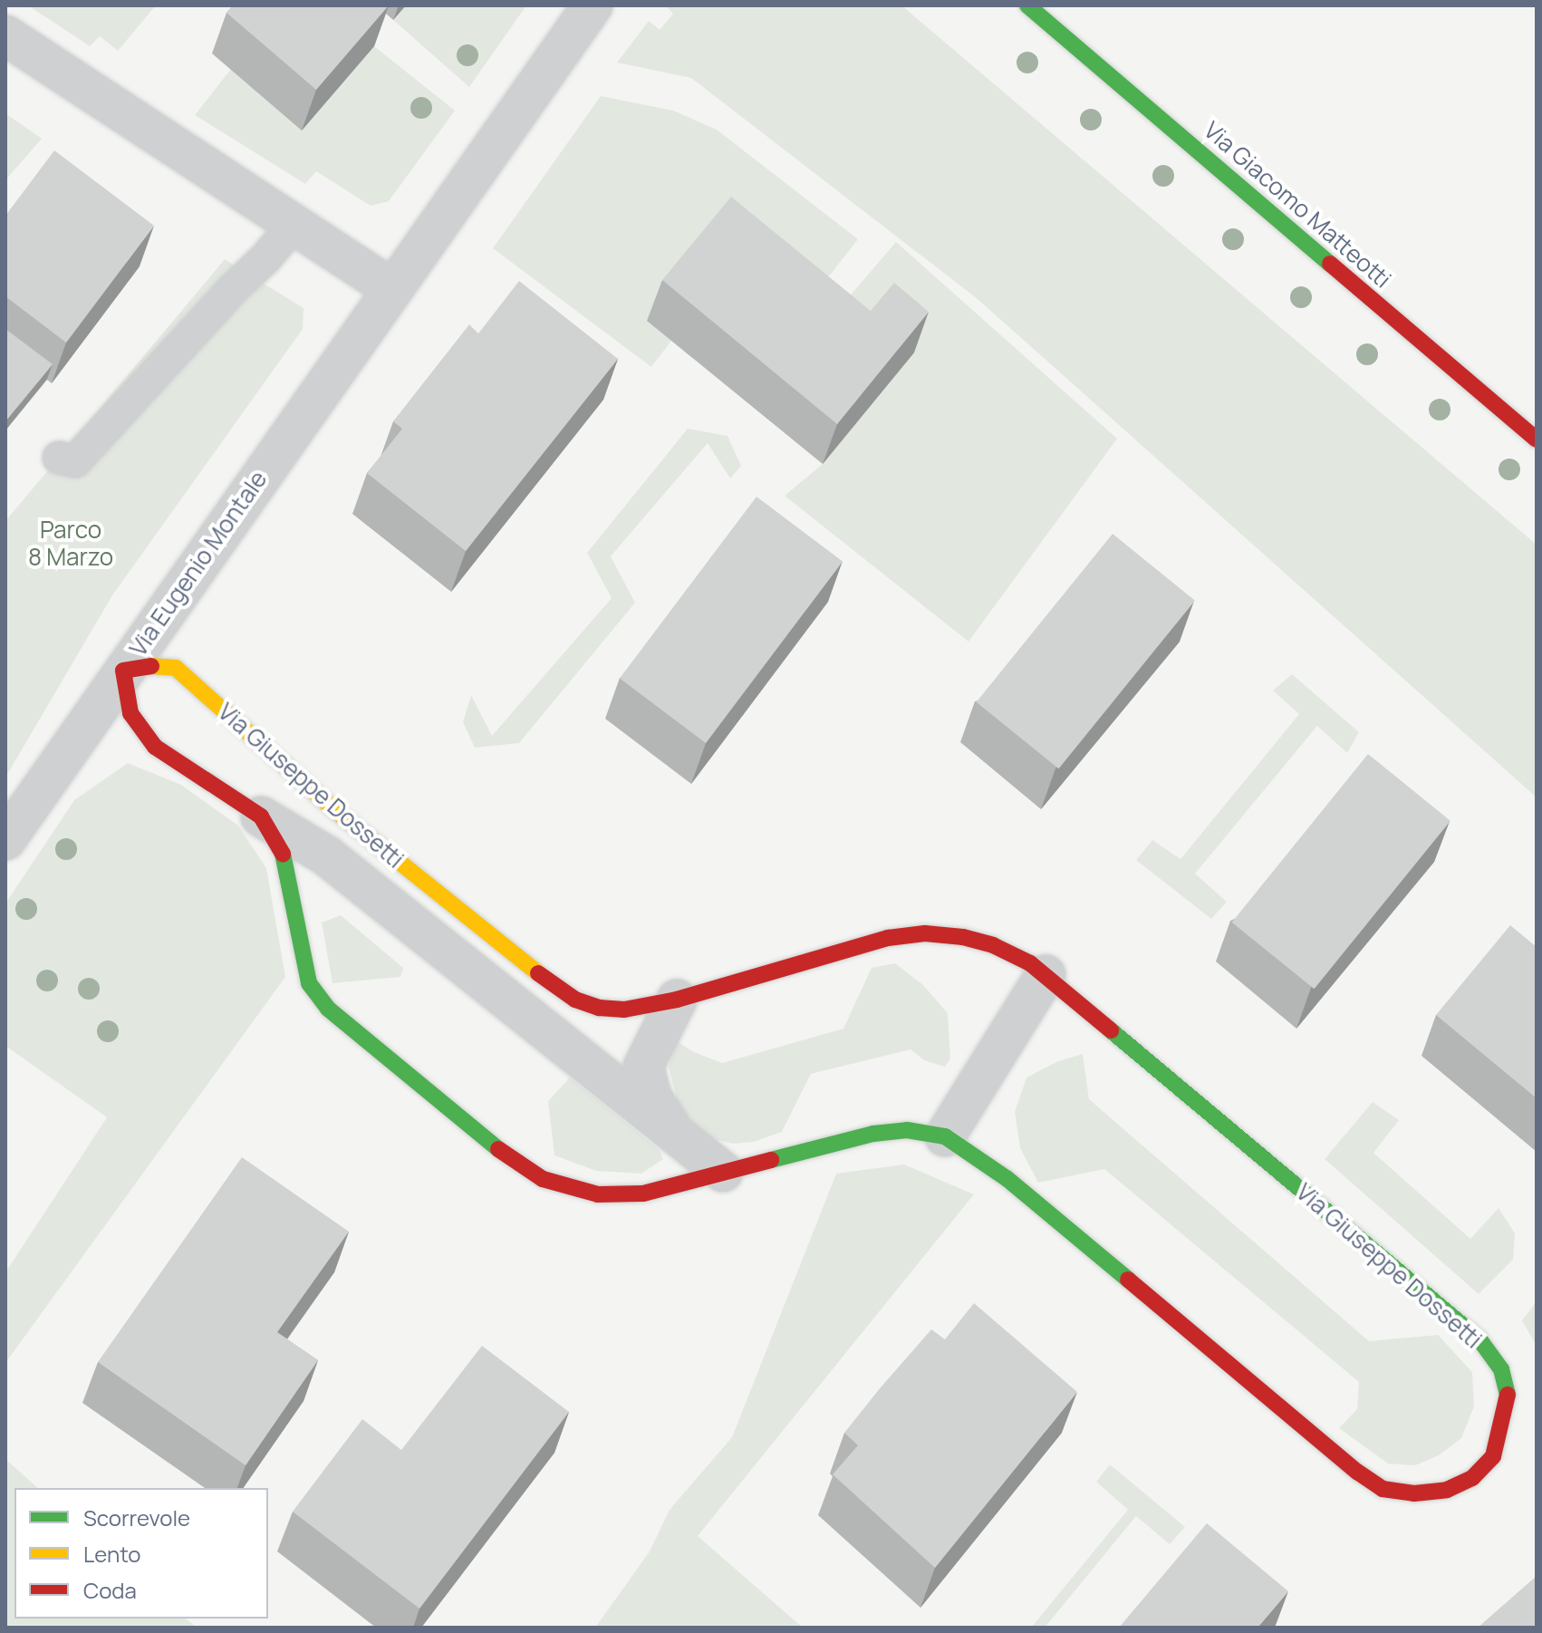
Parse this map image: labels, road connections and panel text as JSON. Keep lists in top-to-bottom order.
{
  "streets": {
    "street": ["Via Giacomo Matteotti", "Via Eugenio Montale", "Via Giuseppe Dossetti"]
  },
  "crossings": [
    ["Via Eugenio Montale", "Via Giuseppe Dossetti"]
  ],
  "parks": ["Parco 8 Marzo"],
  "legend": ["Scorrevole", "Lento", "Coda"]
}
